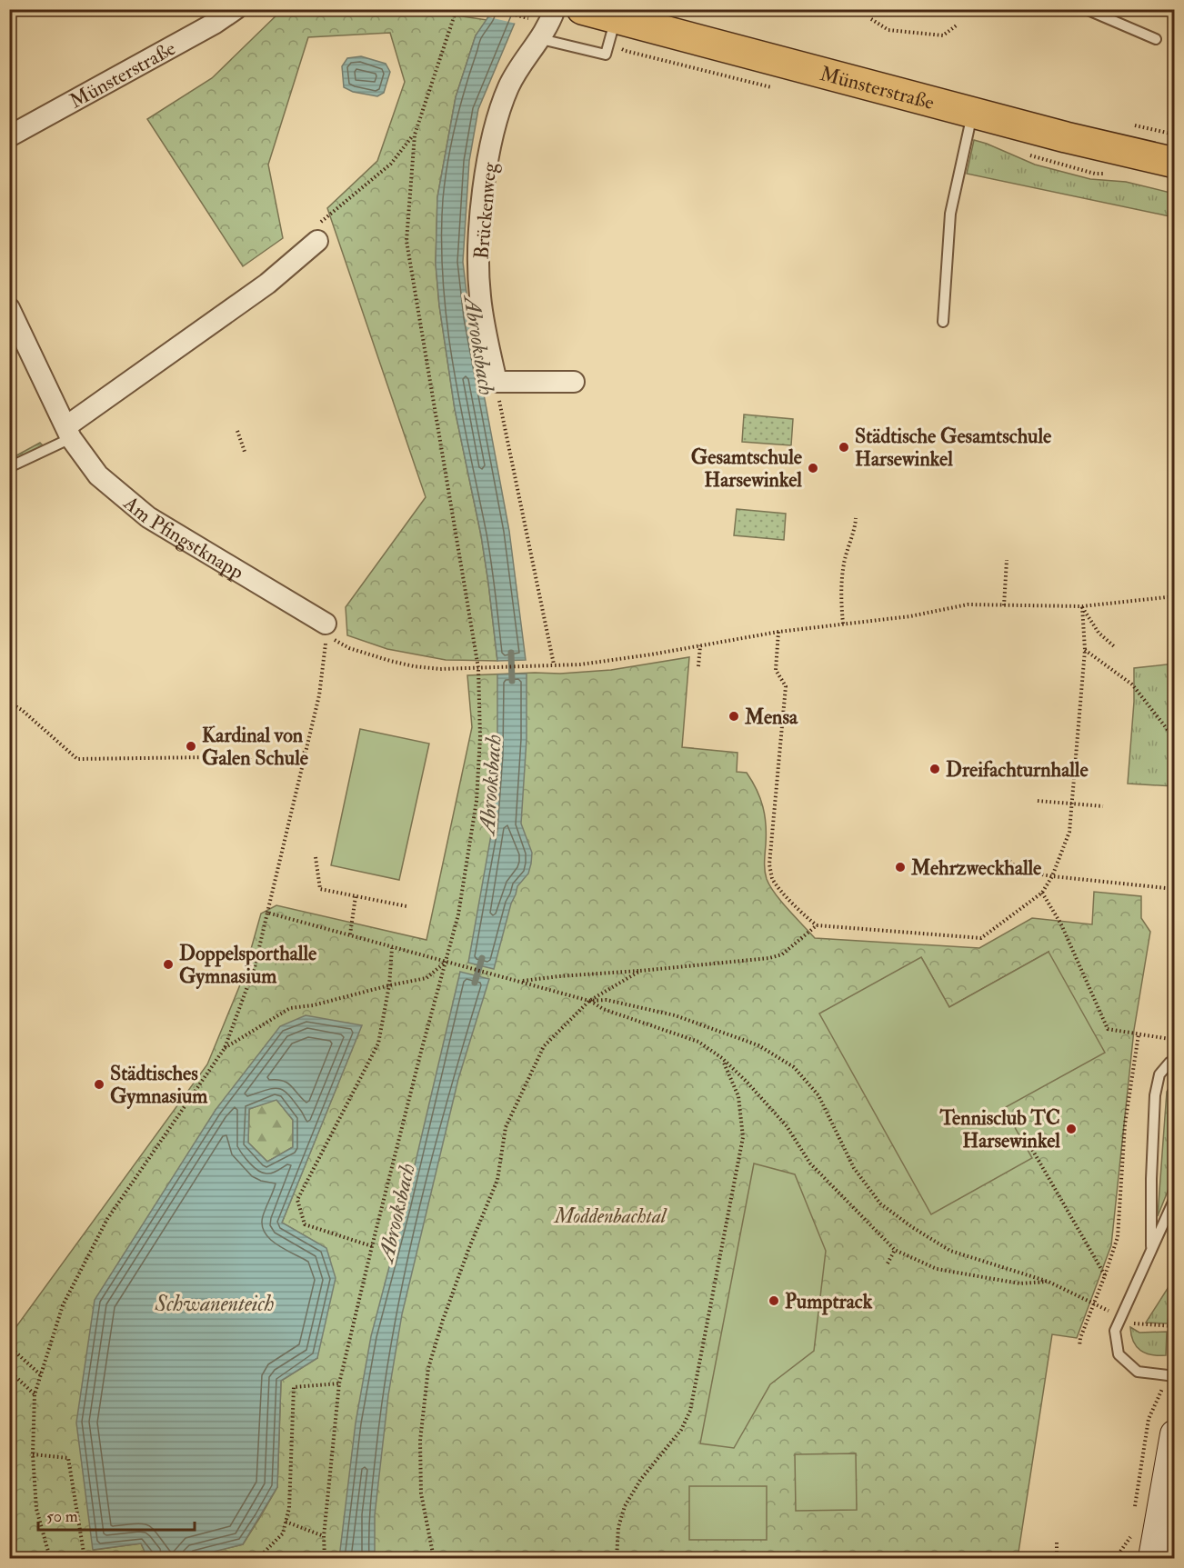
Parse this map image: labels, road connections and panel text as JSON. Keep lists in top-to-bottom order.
{
  "streets": {
    "main road": ["Münsterstraße"],
    "street": ["Brückenweg", "Am Pfingstknapp"]
  },
  "water": ["Abrooksbach", "Schwanenteich"],
  "parks": ["Moddenbachtal"],
  "places": [
    "Städtische Gesamtschule Harsewinkel",
    "Gesamtschule Harsewinkel",
    "Mensa",
    "Kardinal von Galen Schule",
    "Dreifachturnhalle",
    "Mehrzweckhalle",
    "Doppelsporthalle Gymnasium",
    "Städtisches Gymnasium",
    "Tennisclub TC Harsewinkel",
    "Pumptrack"
  ],
  "scale_bar": "50 m"
}
